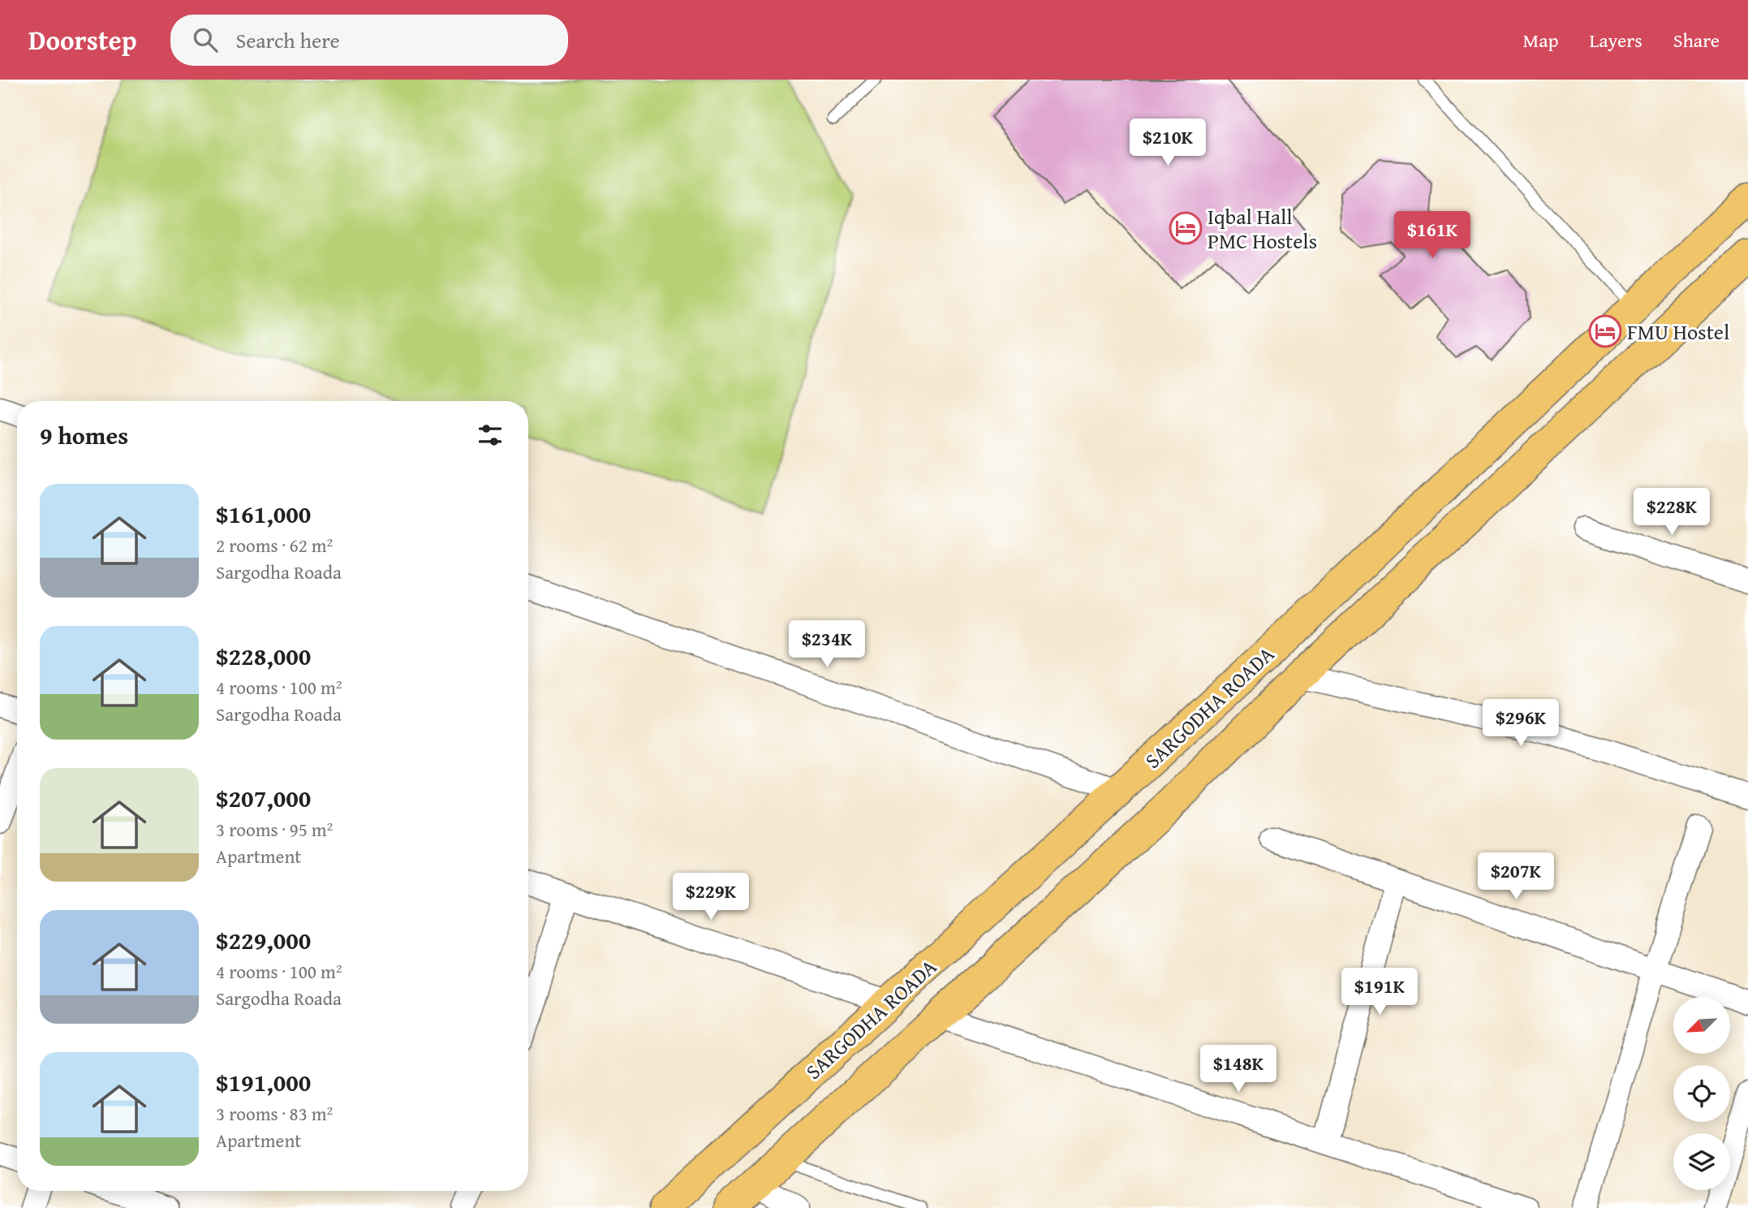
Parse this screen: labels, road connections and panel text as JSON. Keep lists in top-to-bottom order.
{
  "streets": {
    "highway": ["SARGODHA ROADA"]
  },
  "places": {
    "hotel": ["Iqbal Hall PMC Hostels", "FMU Hostel"]
  },
  "north": "bottom left",
  "page": {
    "header": "Doorstep",
    "search": "Search here",
    "nav": ["Map", "Layers", "Share"],
    "price": [
      "$210K",
      "$161K",
      "$228K",
      "$234K",
      "$296K",
      "$207K",
      "$229K",
      "$191K",
      "$148K"
    ],
    "heading": "9 homes",
    "list": [
      {
        "name": "$161,000",
        "note": "2 rooms · 62 m² · Sargodha Roada"
      },
      {
        "name": "$228,000",
        "note": "4 rooms · 100 m² · Sargodha Roada"
      },
      {
        "name": "$207,000",
        "note": "3 rooms · 95 m² · Apartment"
      },
      {
        "name": "$229,000",
        "note": "4 rooms · 100 m² · Sargodha Roada"
      },
      {
        "name": "$191,000",
        "note": "3 rooms · 83 m² · Apartment"
      }
    ]
  }
}
